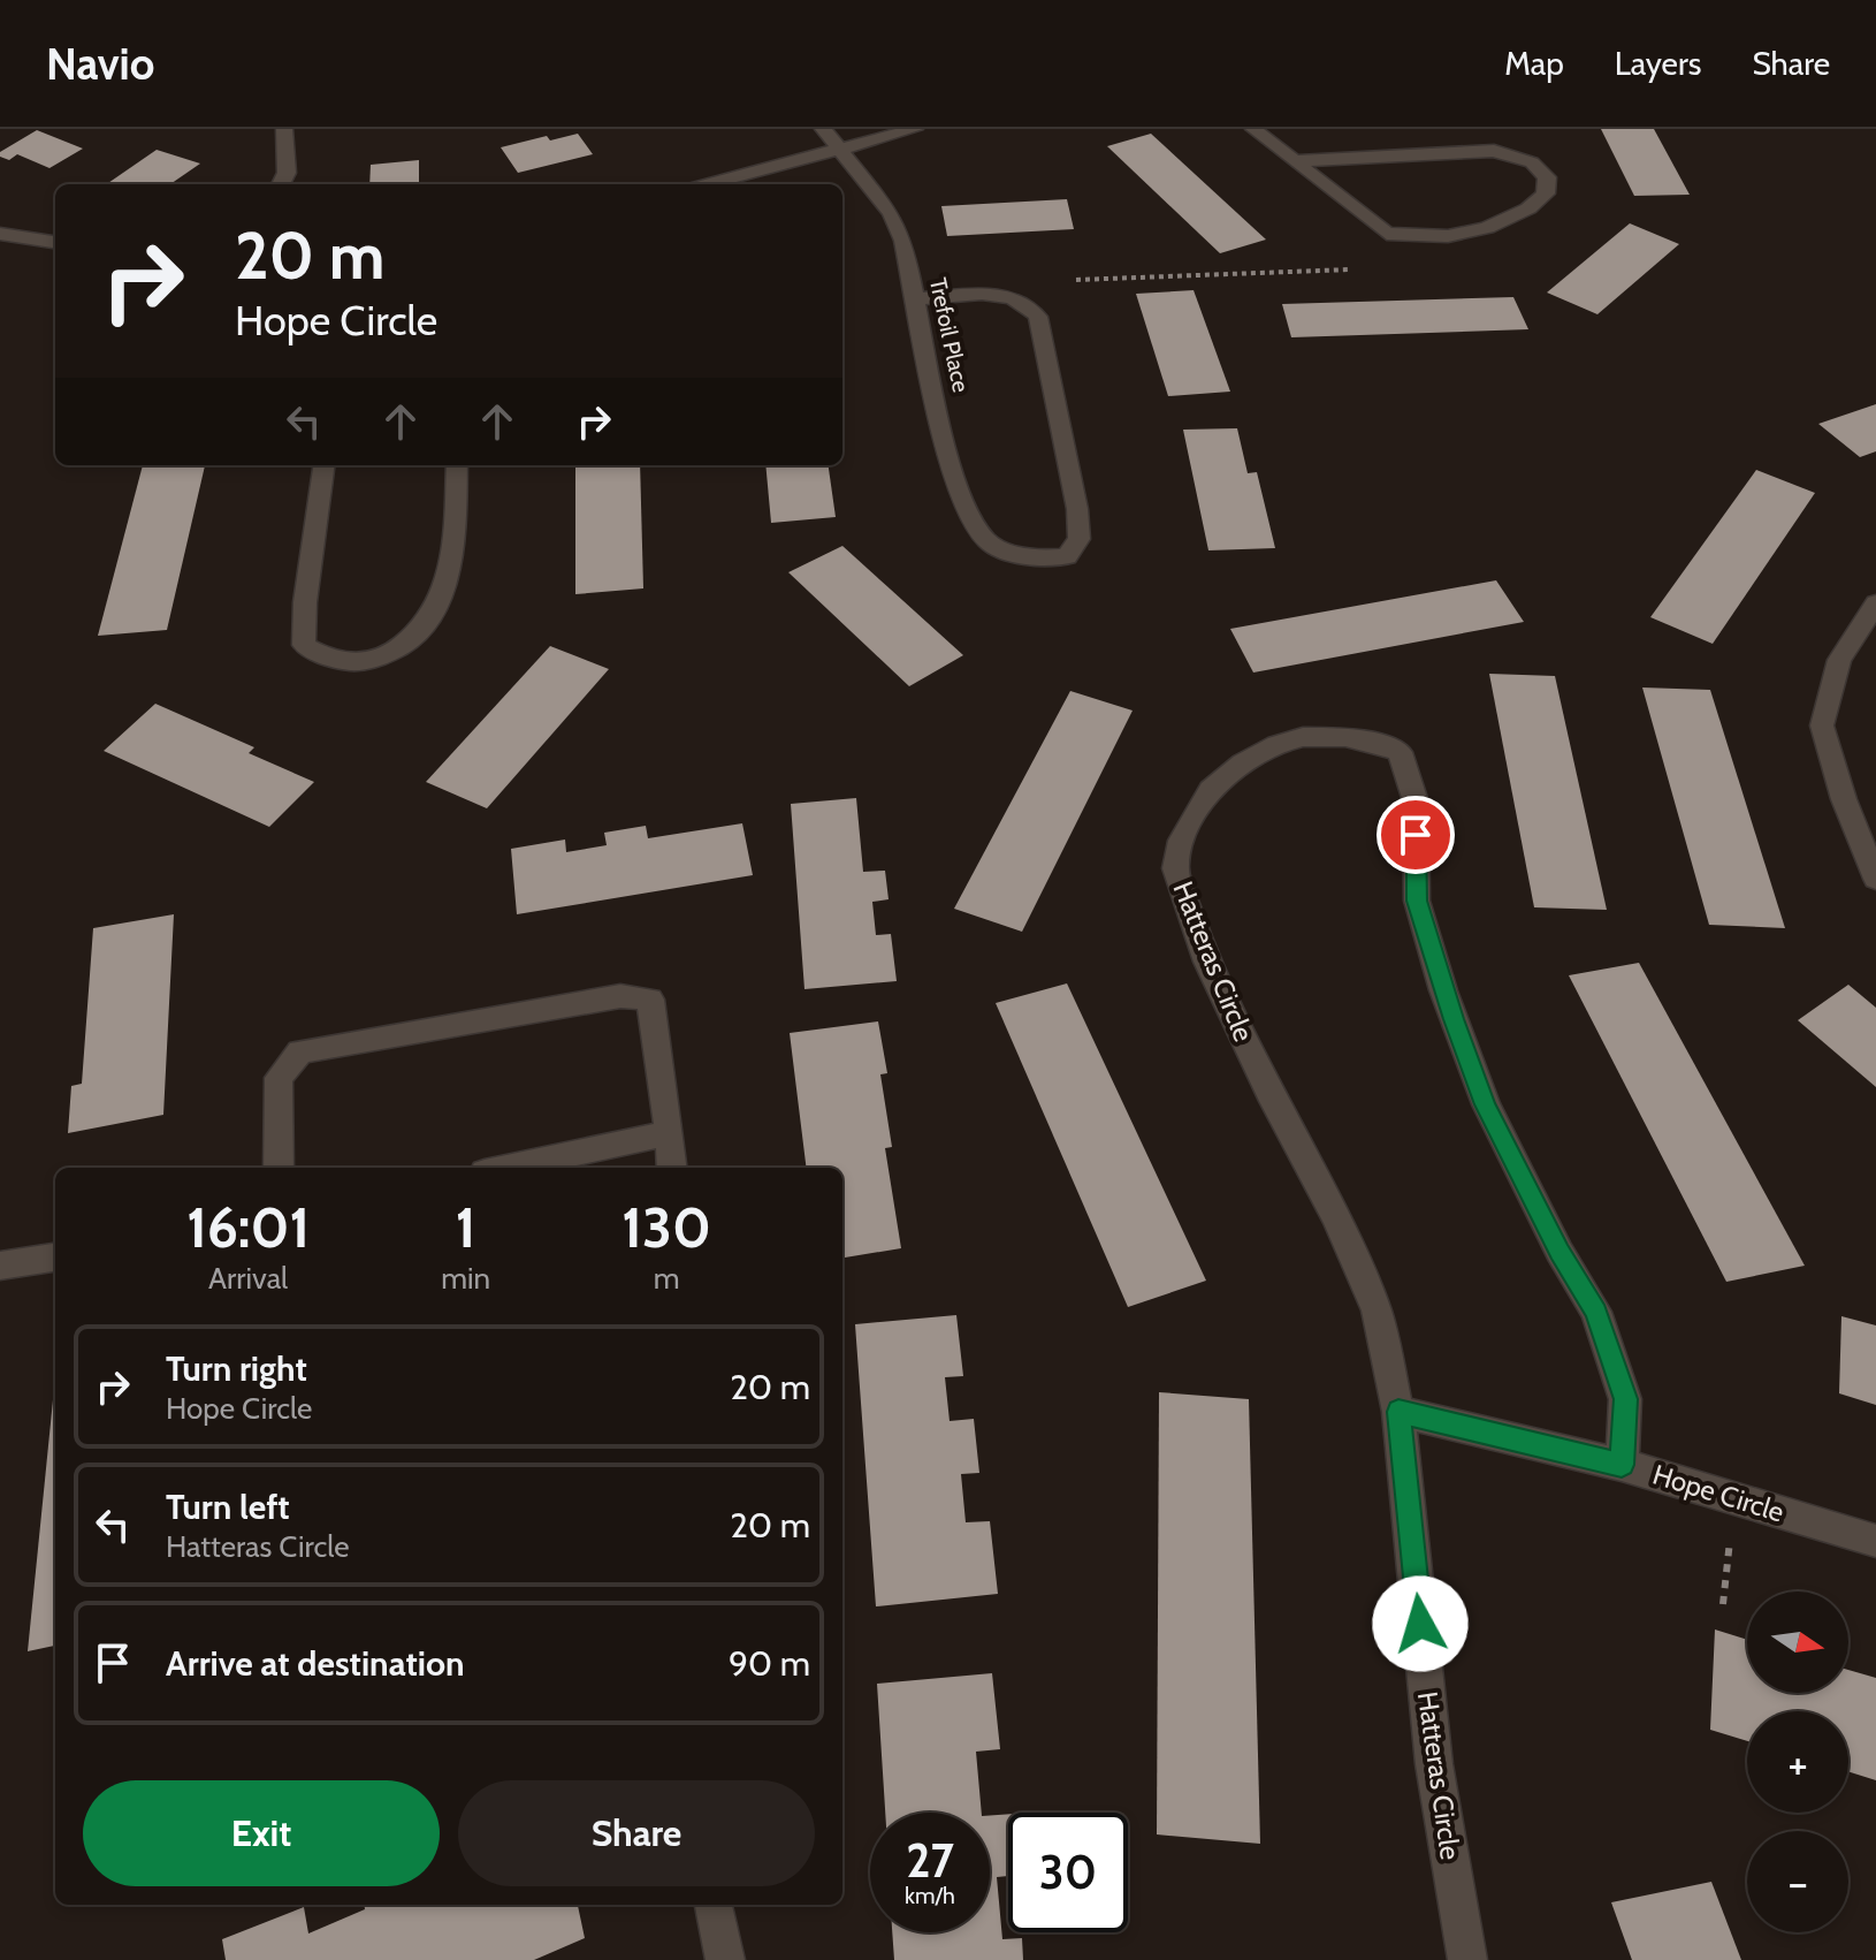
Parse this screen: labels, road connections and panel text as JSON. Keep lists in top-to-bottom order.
{
  "streets": {
    "street": ["Trefoil Place", "Hatteras Circle", "Hope Circle"]
  },
  "crossings": [
    ["Hatteras Circle", "Hope Circle"]
  ],
  "north": "right",
  "page": {
    "header": "Navio",
    "nav": ["Map", "Layers", "Share"],
    "turn": ["20 m", "Hope Circle"],
    "eta": [
      "16:01",
      "Arrival",
      "1",
      "min",
      "130",
      "m"
    ],
    "list": [
      {
        "name": "Turn right",
        "note": "Hope Circle",
        "value": "20 m"
      },
      {
        "name": "Turn left",
        "note": "Hatteras Circle",
        "value": "20 m"
      },
      {
        "name": "Arrive at destination",
        "value": "90 m"
      }
    ],
    "map_buttons": ["+", "−"],
    "buttons": ["Exit", "Share"],
    "speed": "27 km/h",
    "limit": "30"
  }
}
